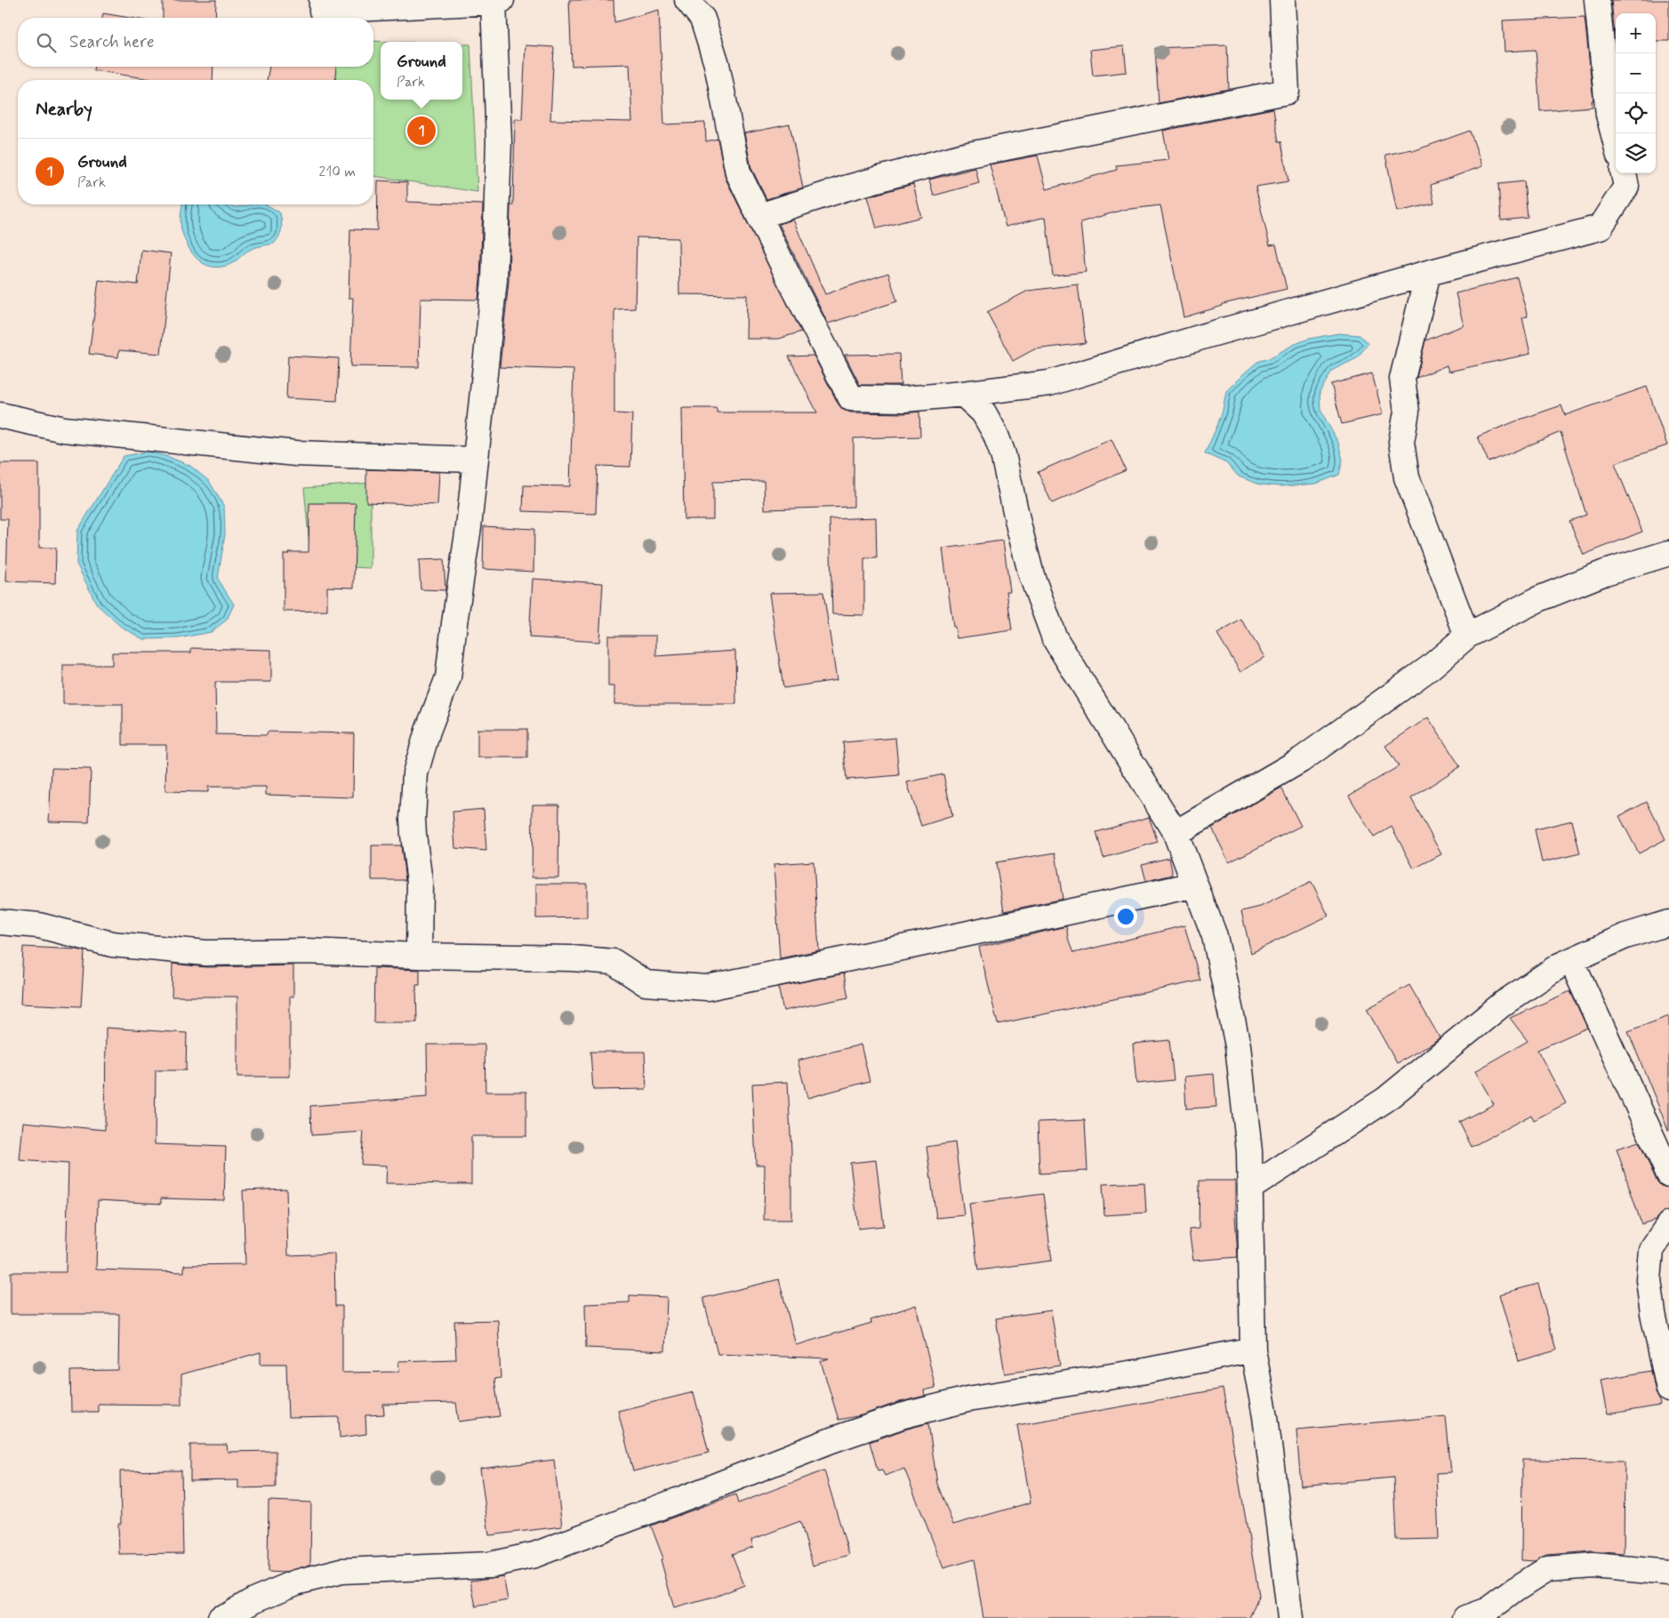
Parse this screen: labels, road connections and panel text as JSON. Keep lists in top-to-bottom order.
{
  "page": {
    "map_buttons": ["+", "−"],
    "search": "Search here",
    "popup": ["Ground", "Park"],
    "heading": "Nearby",
    "pins": "1",
    "list": [
      {
        "mark": "1",
        "name": "Ground",
        "note": "Park",
        "value": "210 m"
      }
    ]
  }
}
